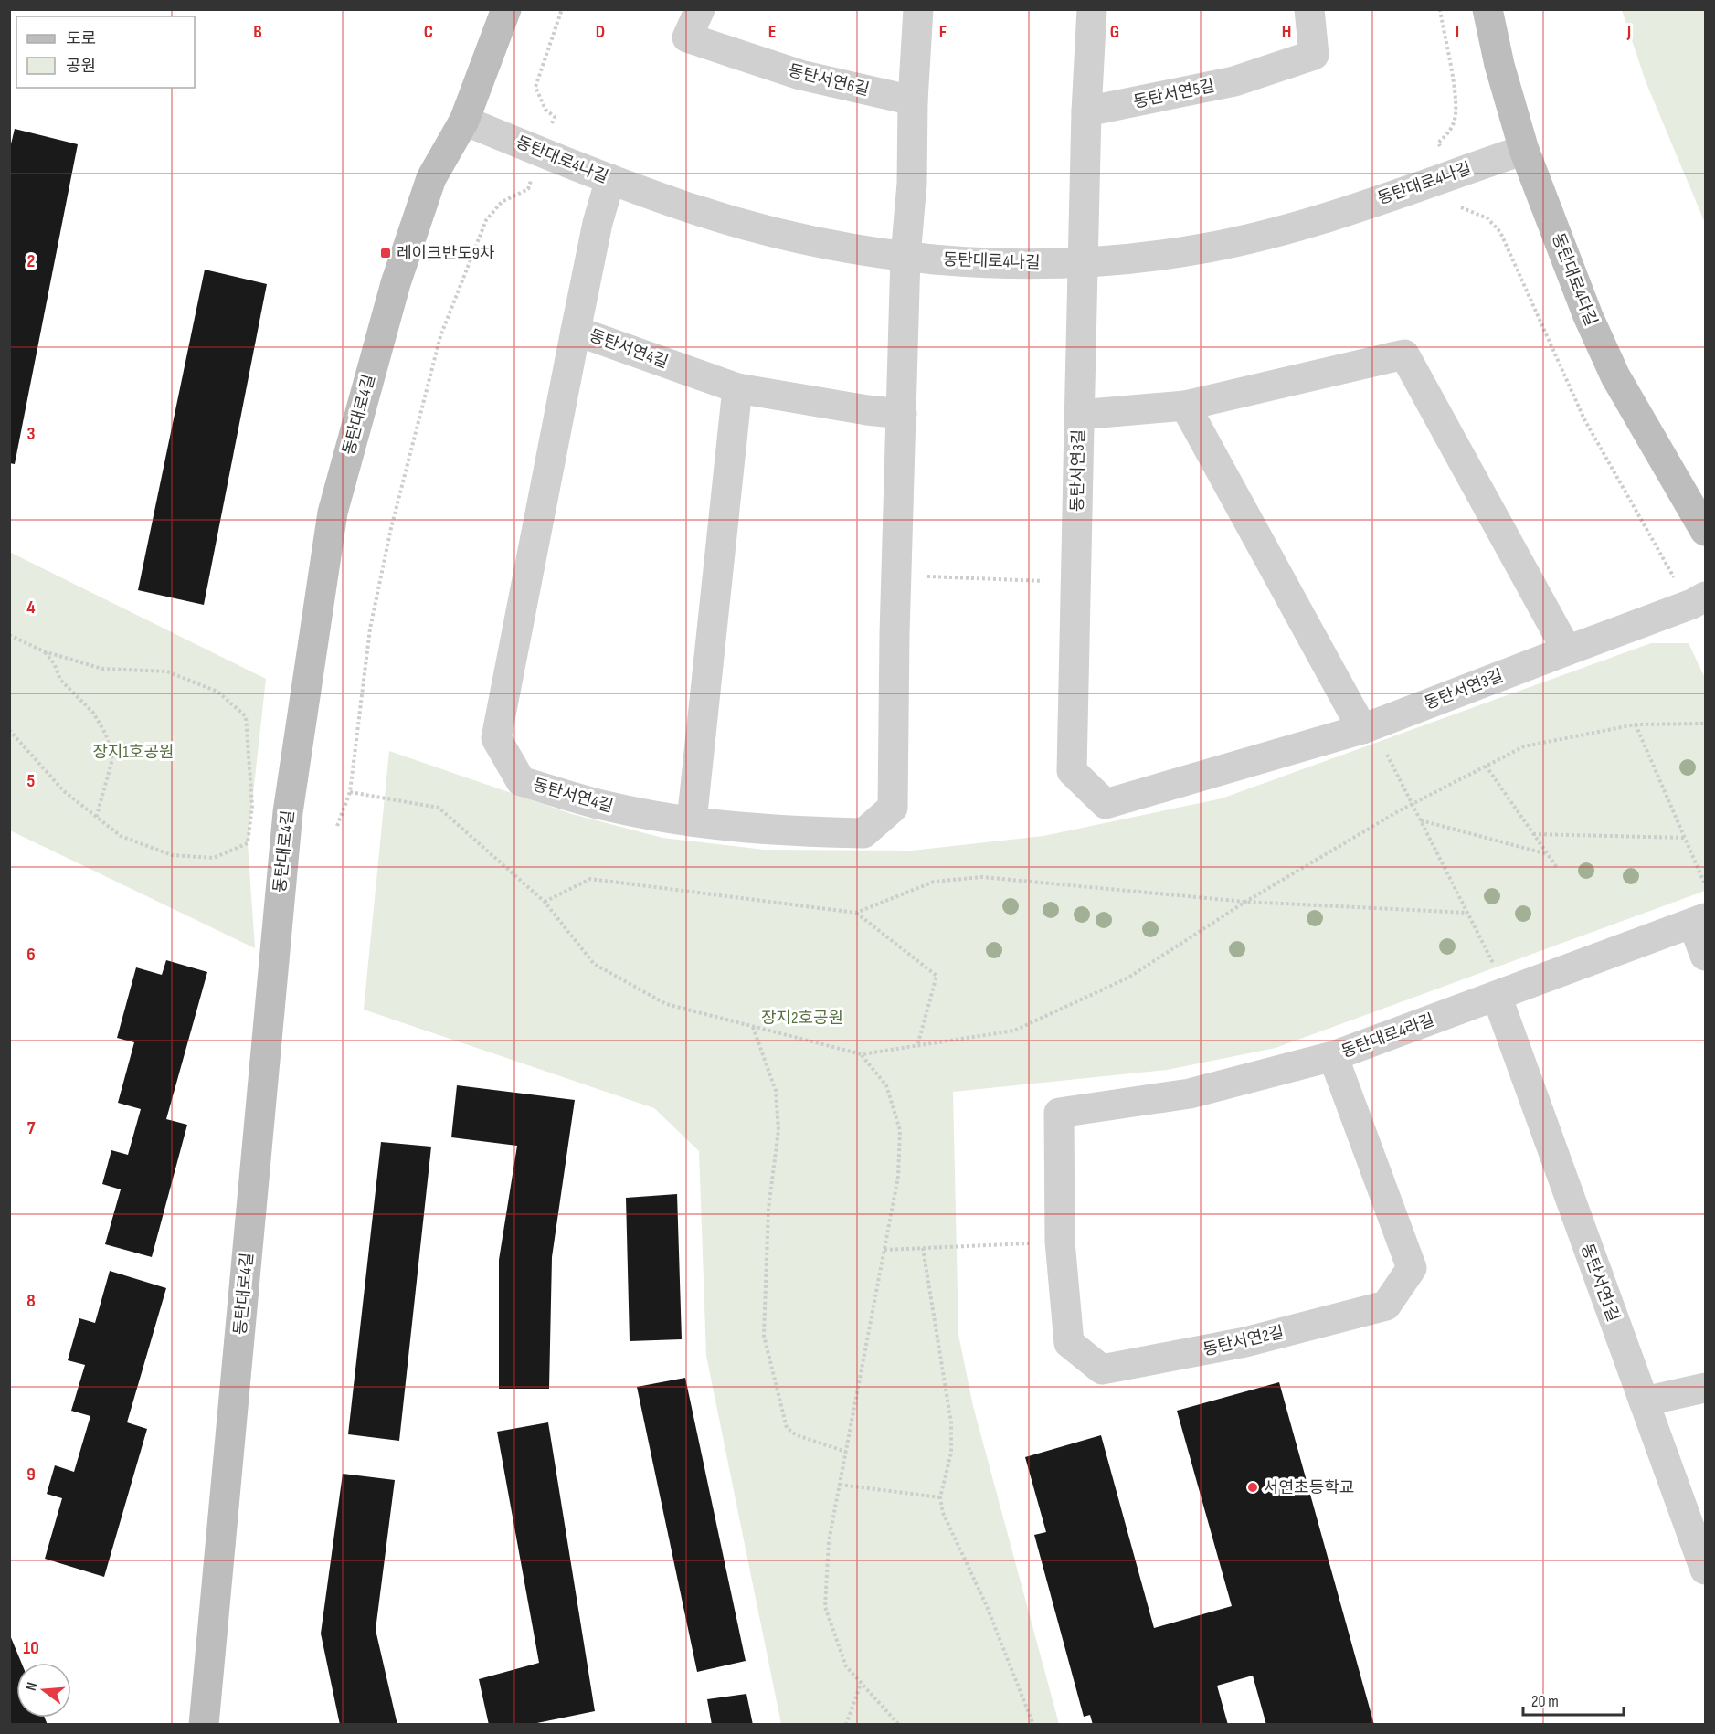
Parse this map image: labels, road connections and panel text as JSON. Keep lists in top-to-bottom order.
{
  "streets": {
    "street": [
      "동탄서연6길",
      "동탄서연5길",
      "동탄대로4나길",
      "동탄대로4다길",
      "동탄서연4길",
      "동탄대로4길",
      "동탄서연3길",
      "동탄대로4라길",
      "동탄서연1길",
      "동탄서연2길"
    ]
  },
  "crossings": [
    ["동탄서연6길", "동탄서연4길"],
    ["동탄서연5길", "동탄서연3길"],
    ["동탄대로4나길", "동탄대로4다길"],
    ["동탄대로4나길", "동탄서연4길"],
    ["동탄대로4나길", "동탄대로4길"],
    ["동탄대로4나길", "동탄서연3길"],
    ["동탄대로4라길", "동탄서연1길"],
    ["동탄대로4라길", "동탄서연2길"]
  ],
  "parks": ["장지1호공원", "장지2호공원"],
  "places": {
    "transit": ["레이크반도9차"],
    "other": ["서연초등학교"]
  },
  "legend": ["도로", "공원"],
  "scale_bar": "20 m",
  "north": "left",
  "grid": {
    "columns": [
      "B",
      "C",
      "D",
      "E",
      "F",
      "G",
      "H",
      "I",
      "J"
    ],
    "rows": [
      "2",
      "3",
      "4",
      "5",
      "6",
      "7",
      "8",
      "9",
      "10"
    ]
  }
}
